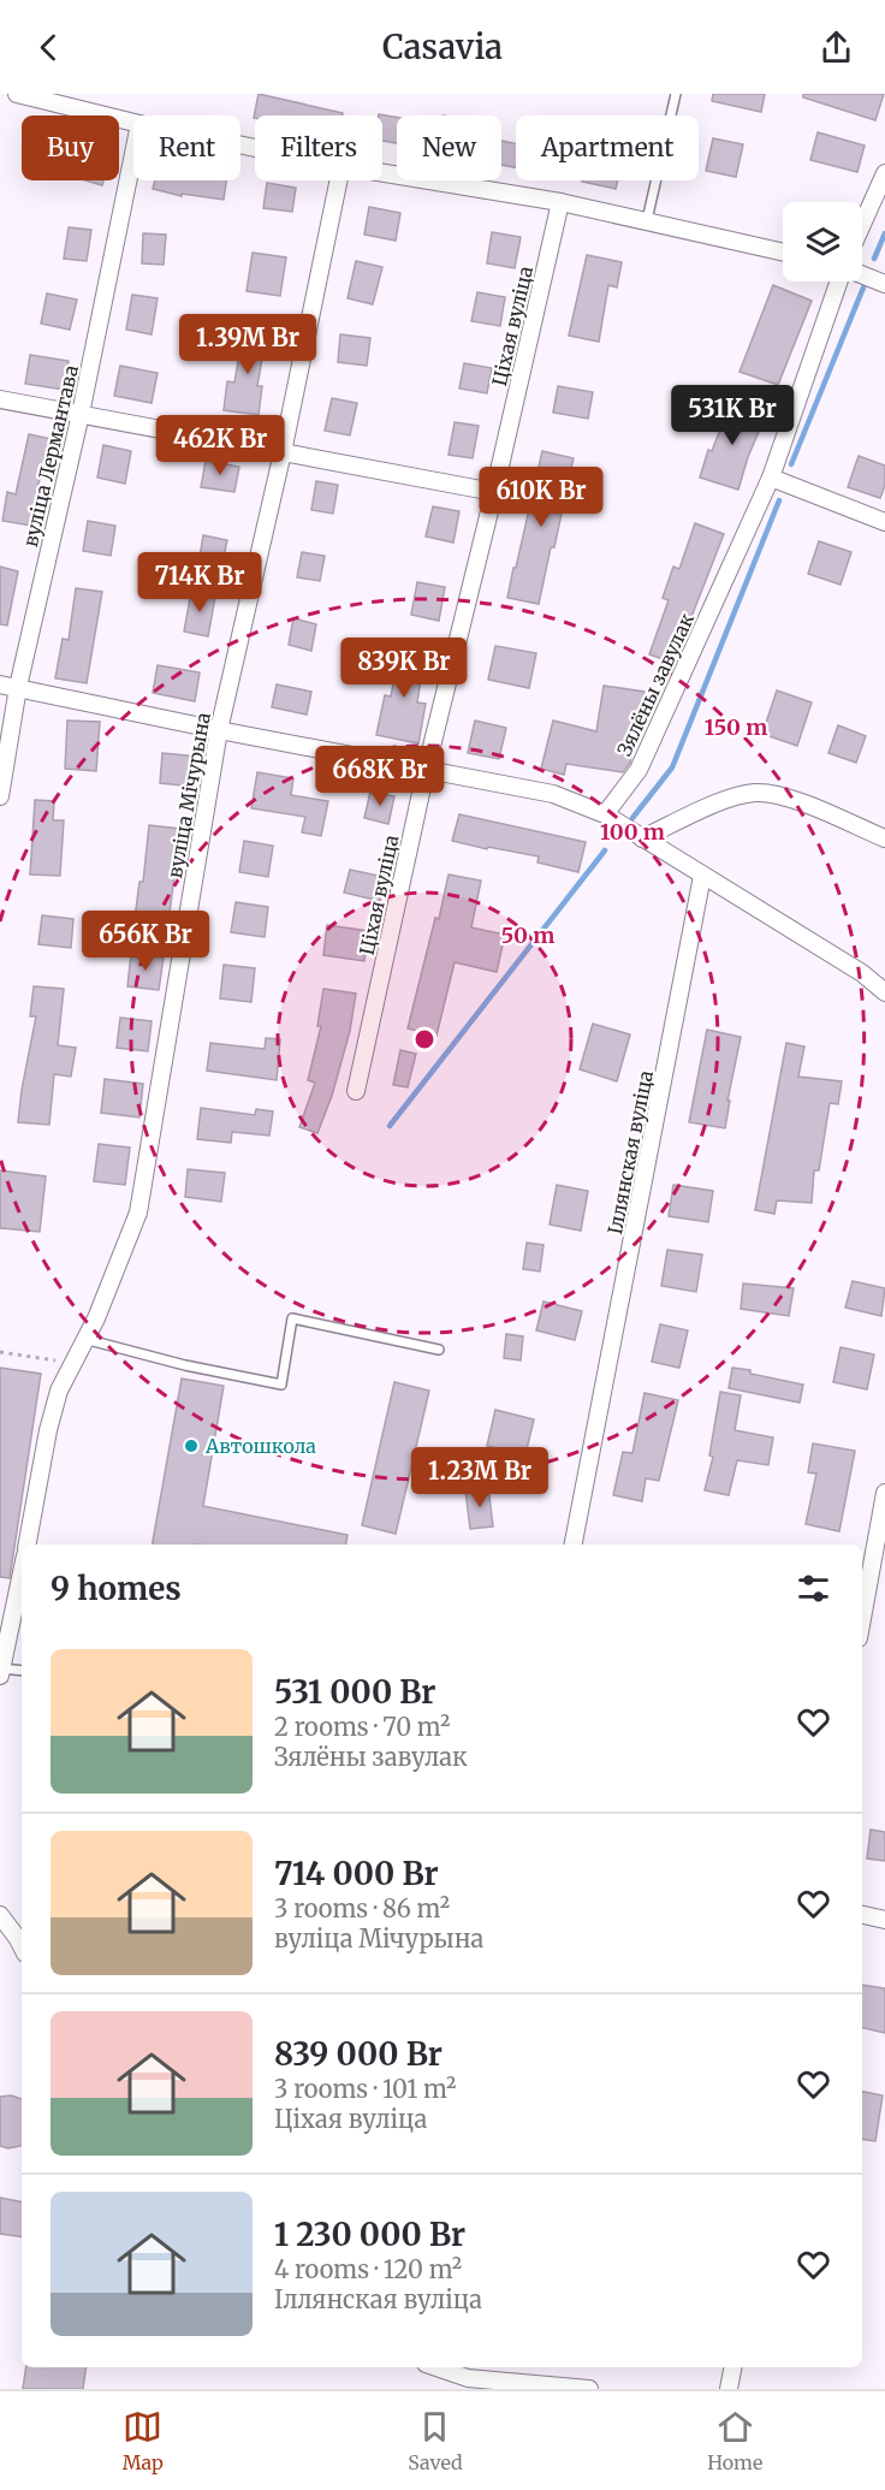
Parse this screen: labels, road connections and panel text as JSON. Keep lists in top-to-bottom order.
{
  "streets": {
    "street": [
      "Ціхая вуліца",
      "вуліца Лермантава",
      "Зялёны завулак",
      "вуліца Мічурына",
      "Іллянская вуліца"
    ]
  },
  "places": ["Автошкола"],
  "page": {
    "header": "Casavia",
    "chip": [
      "Buy",
      "Rent",
      "Filters",
      "New",
      "Apartment"
    ],
    "price": [
      "1.39M Br",
      "531K Br",
      "462K Br",
      "610K Br",
      "714K Br",
      "839K Br",
      "668K Br",
      "656K Br",
      "1.23M Br"
    ],
    "heading": "9 homes",
    "list": [
      {
        "name": "531 000 Br",
        "note": "2 rooms · 70 m² · Зялёны завулак"
      },
      {
        "name": "714 000 Br",
        "note": "3 rooms · 86 m² · вуліца Мічурына"
      },
      {
        "name": "839 000 Br",
        "note": "3 rooms · 101 m² · Ціхая вуліца"
      },
      {
        "name": "1 230 000 Br",
        "note": "4 rooms · 120 m² · Іллянская вуліца"
      }
    ],
    "tabs": ["Map", "Saved", "Home"]
  },
  "rings": ["150 m", "100 m", "50 m"]
}
